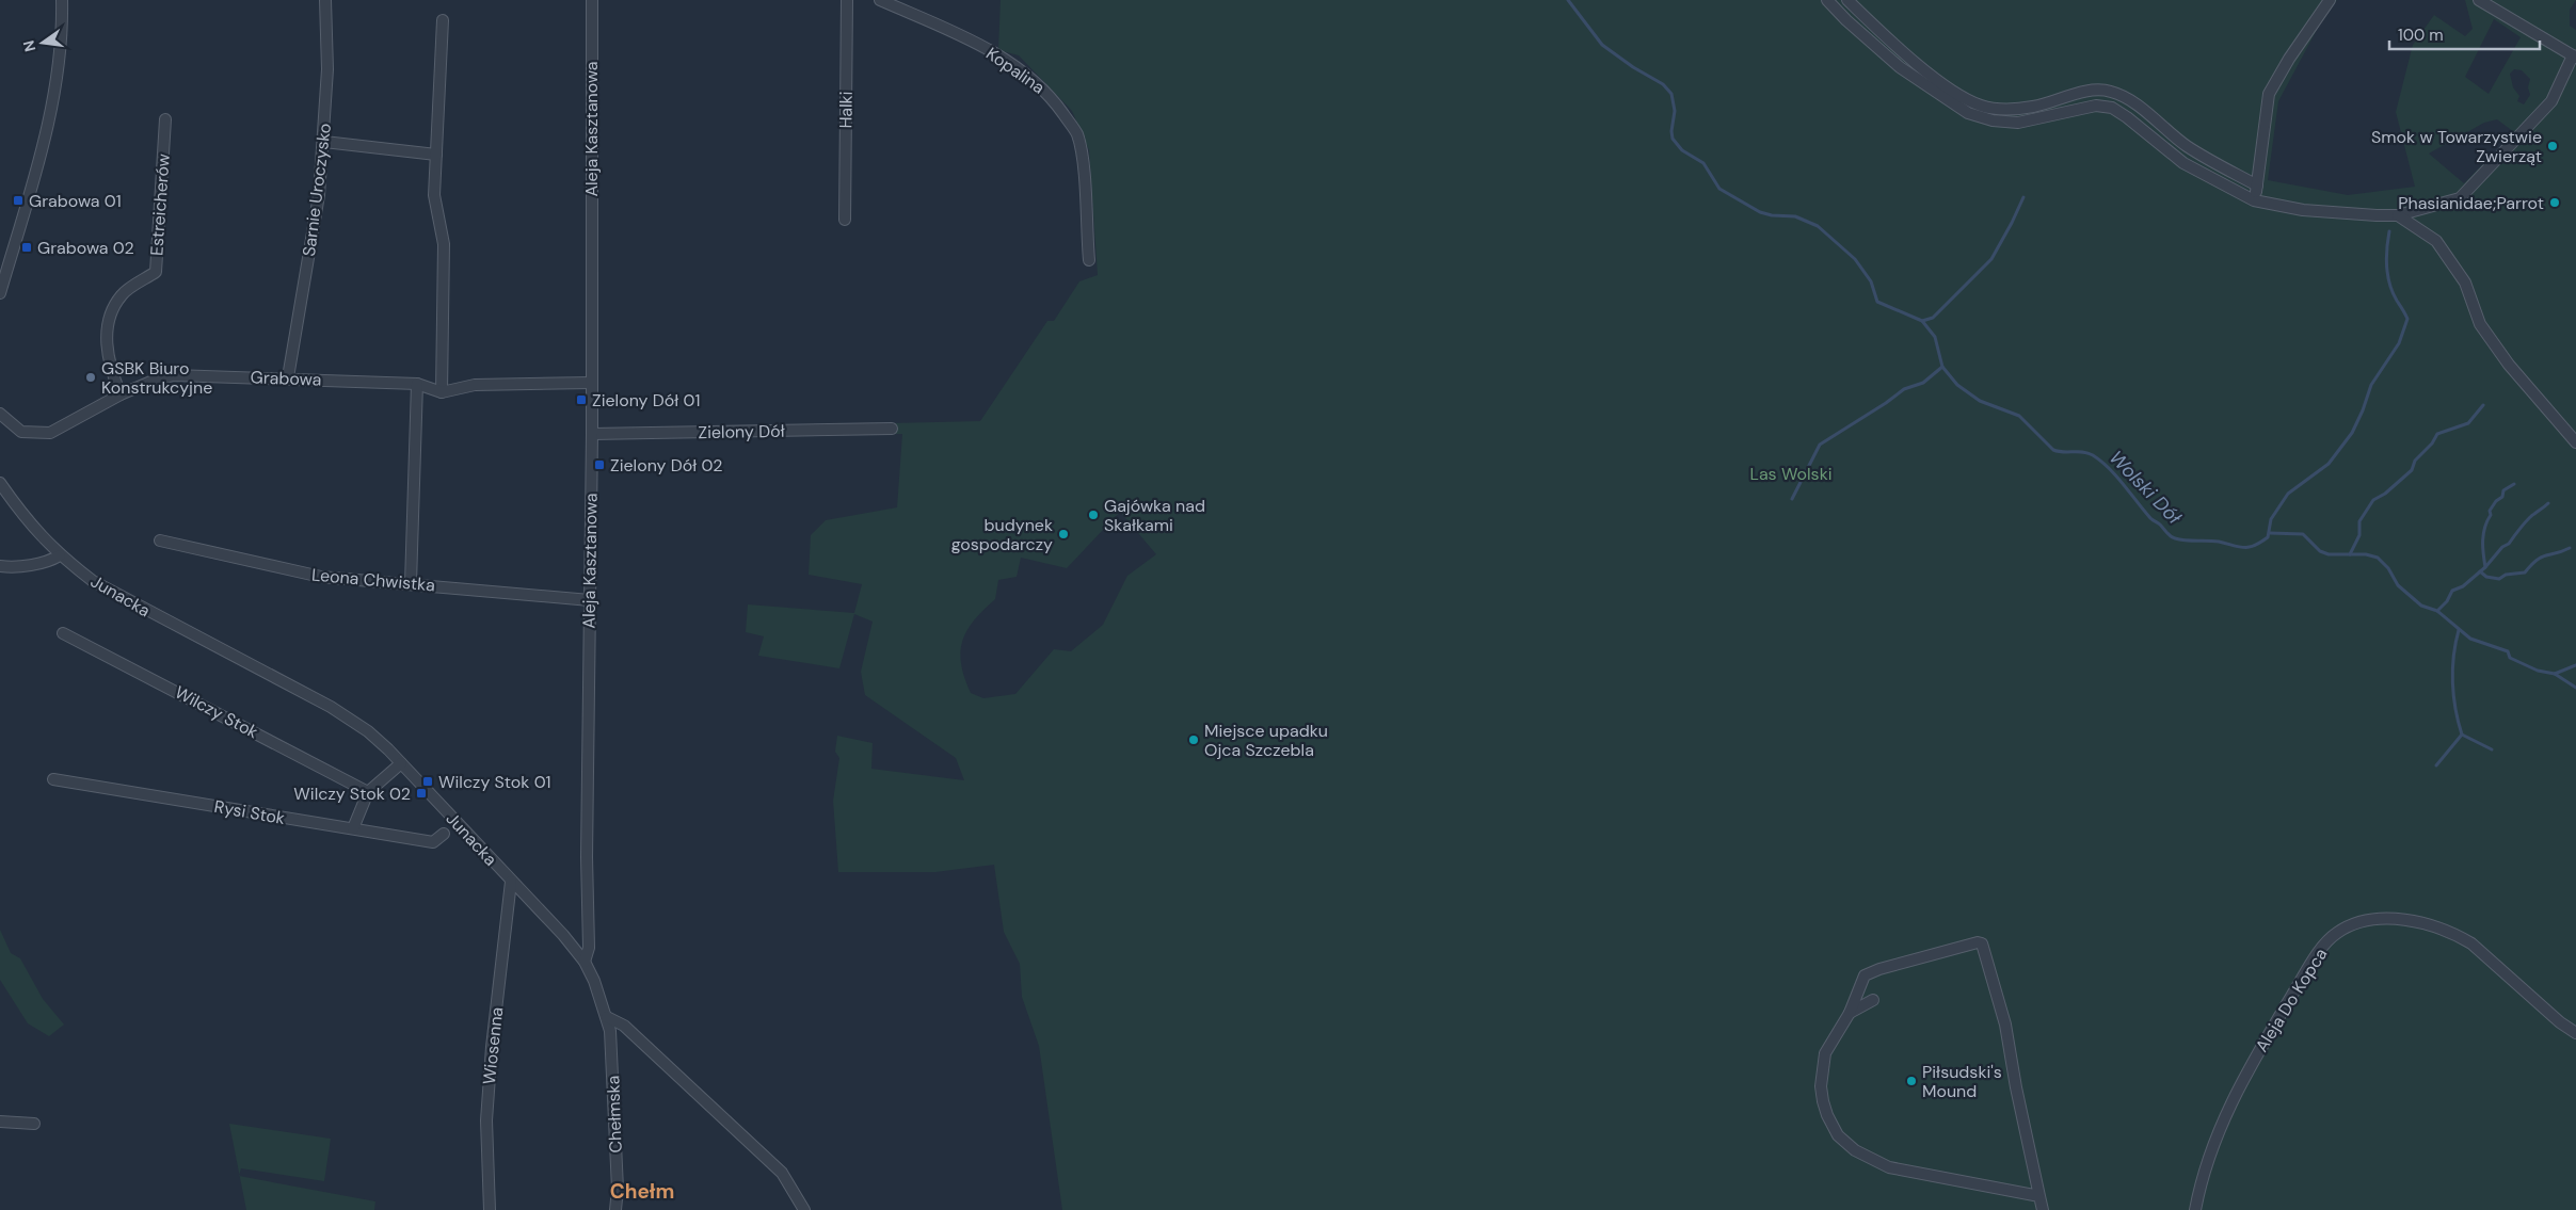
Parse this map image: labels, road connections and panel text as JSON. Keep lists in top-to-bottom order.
{
  "streets": {
    "street": [
      "Kopalina",
      "Halki",
      "Aleja Kasztanowa",
      "Sarnie Uroczysko",
      "Estreicherów",
      "Grabowa",
      "Zielony Dół",
      "Leona Chwistka",
      "Junacka",
      "Wilczy Stok",
      "Rysi Stok",
      "Aleja Do Kopca",
      "Wiosenna",
      "Chełmska"
    ]
  },
  "crossings": [
    ["Aleja Kasztanowa", "Zielony Dół"],
    ["Aleja Kasztanowa", "Leona Chwistka"],
    ["Aleja Kasztanowa", "Junacka"],
    ["Sarnie Uroczysko", "Grabowa"],
    ["Estreicherów", "Grabowa"],
    ["Junacka", "Wiosenna"],
    ["Junacka", "Chełmska"]
  ],
  "districts": ["Chełm"],
  "water": ["Wolski Dół"],
  "parks": ["Las Wolski"],
  "places": {
    "other": [
      "Smok w Towarzystwie Zwierząt",
      "Phasianidae;Parrot",
      "GSBK Biuro Konstrukcyjne",
      "Gajówka nad Skałkami",
      "budynek gospodarczy",
      "Miejsce upadku Ojca Szczebla",
      "Piłsudski's Mound"
    ],
    "transit": [
      "Grabowa 01",
      "Grabowa 02",
      "Zielony Dół 01",
      "Zielony Dół 02",
      "Wilczy Stok 01",
      "Wilczy Stok 02"
    ]
  },
  "scale_bar": "100 m",
  "north": "left"
}
